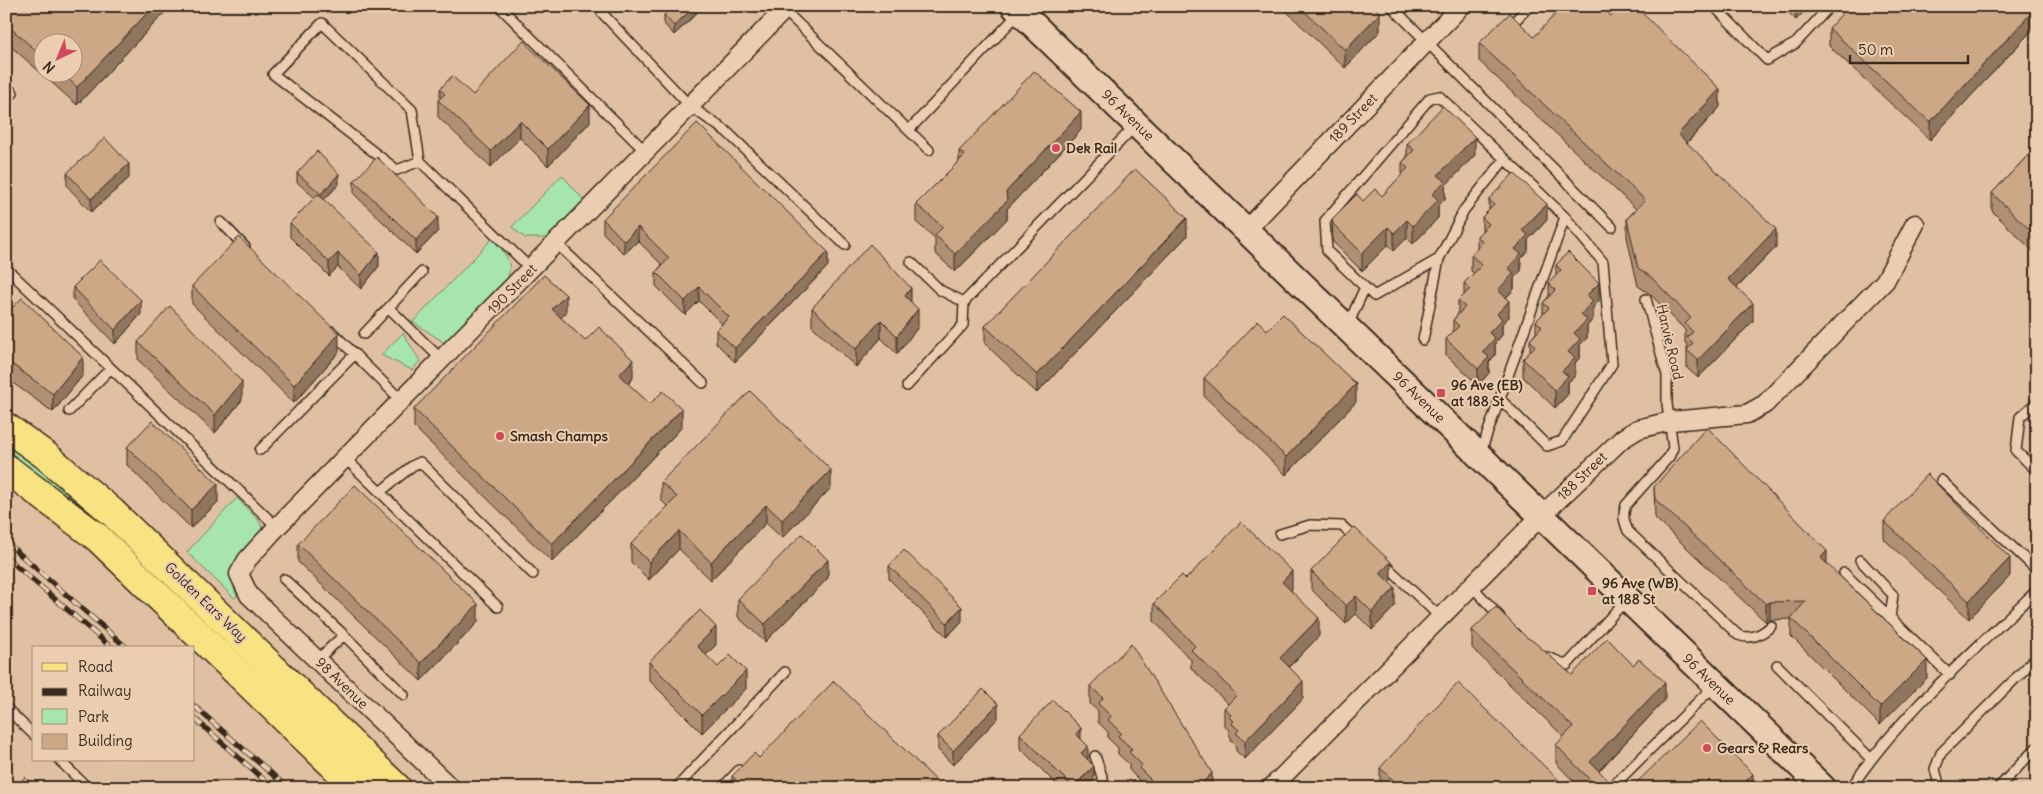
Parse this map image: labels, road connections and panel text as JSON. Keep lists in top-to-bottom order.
{
  "streets": {
    "main road": ["96 Avenue", "Golden Ears Way"],
    "street": [
      "189 Street",
      "190 Street",
      "188 Street",
      "98 Avenue"
    ],
    "lane": ["Harvie Road"]
  },
  "crossings": [
    ["96 Avenue", "189 Street"],
    ["96 Avenue", "188 Street"],
    ["190 Street", "98 Avenue"],
    ["Harvie Road", "188 Street"]
  ],
  "places": {
    "other": ["Dek Rail", "Smash Champs", "Gears & Rears"],
    "transit": ["96 Ave (EB) at 188 St", "96 Ave (WB) at 188 St"]
  },
  "legend": [
    "Road",
    "Railway",
    "Park",
    "Building"
  ],
  "scale_bar": "50 m",
  "north": "bottom left"
}
